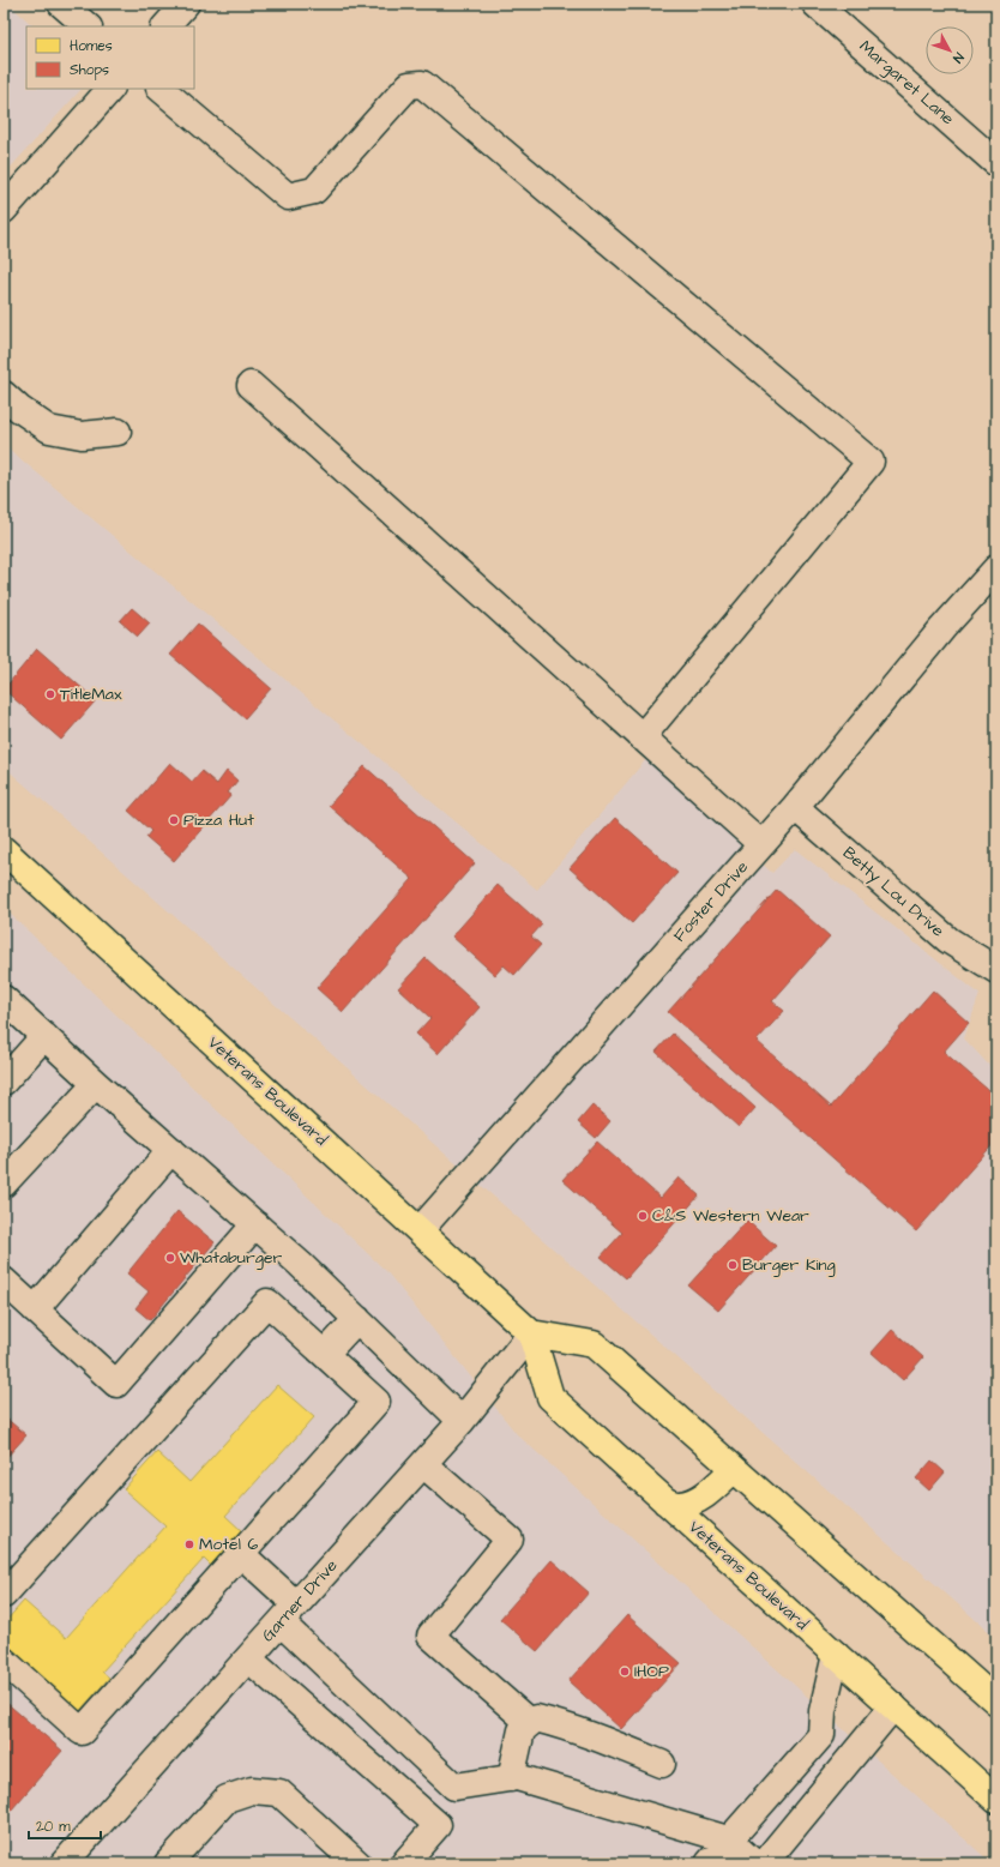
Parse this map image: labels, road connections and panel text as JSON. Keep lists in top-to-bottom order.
{
  "streets": {
    "main road": ["Veterans Boulevard"],
    "street": [
      "Margaret Lane",
      "Betty Lou Drive",
      "Foster Drive",
      "Garner Drive"
    ]
  },
  "crossings": [
    ["Betty Lou Drive", "Foster Drive"],
    ["Foster Drive", "Veterans Boulevard"],
    ["Veterans Boulevard", "Garner Drive"]
  ],
  "places": [
    "TitleMax",
    "Pizza Hut",
    "C&S Western Wear",
    "Whataburger",
    "Burger King",
    "Motel 6",
    "IHOP"
  ],
  "legend": ["Homes", "Shops"],
  "scale_bar": "20 m",
  "north": "bottom right"
}
